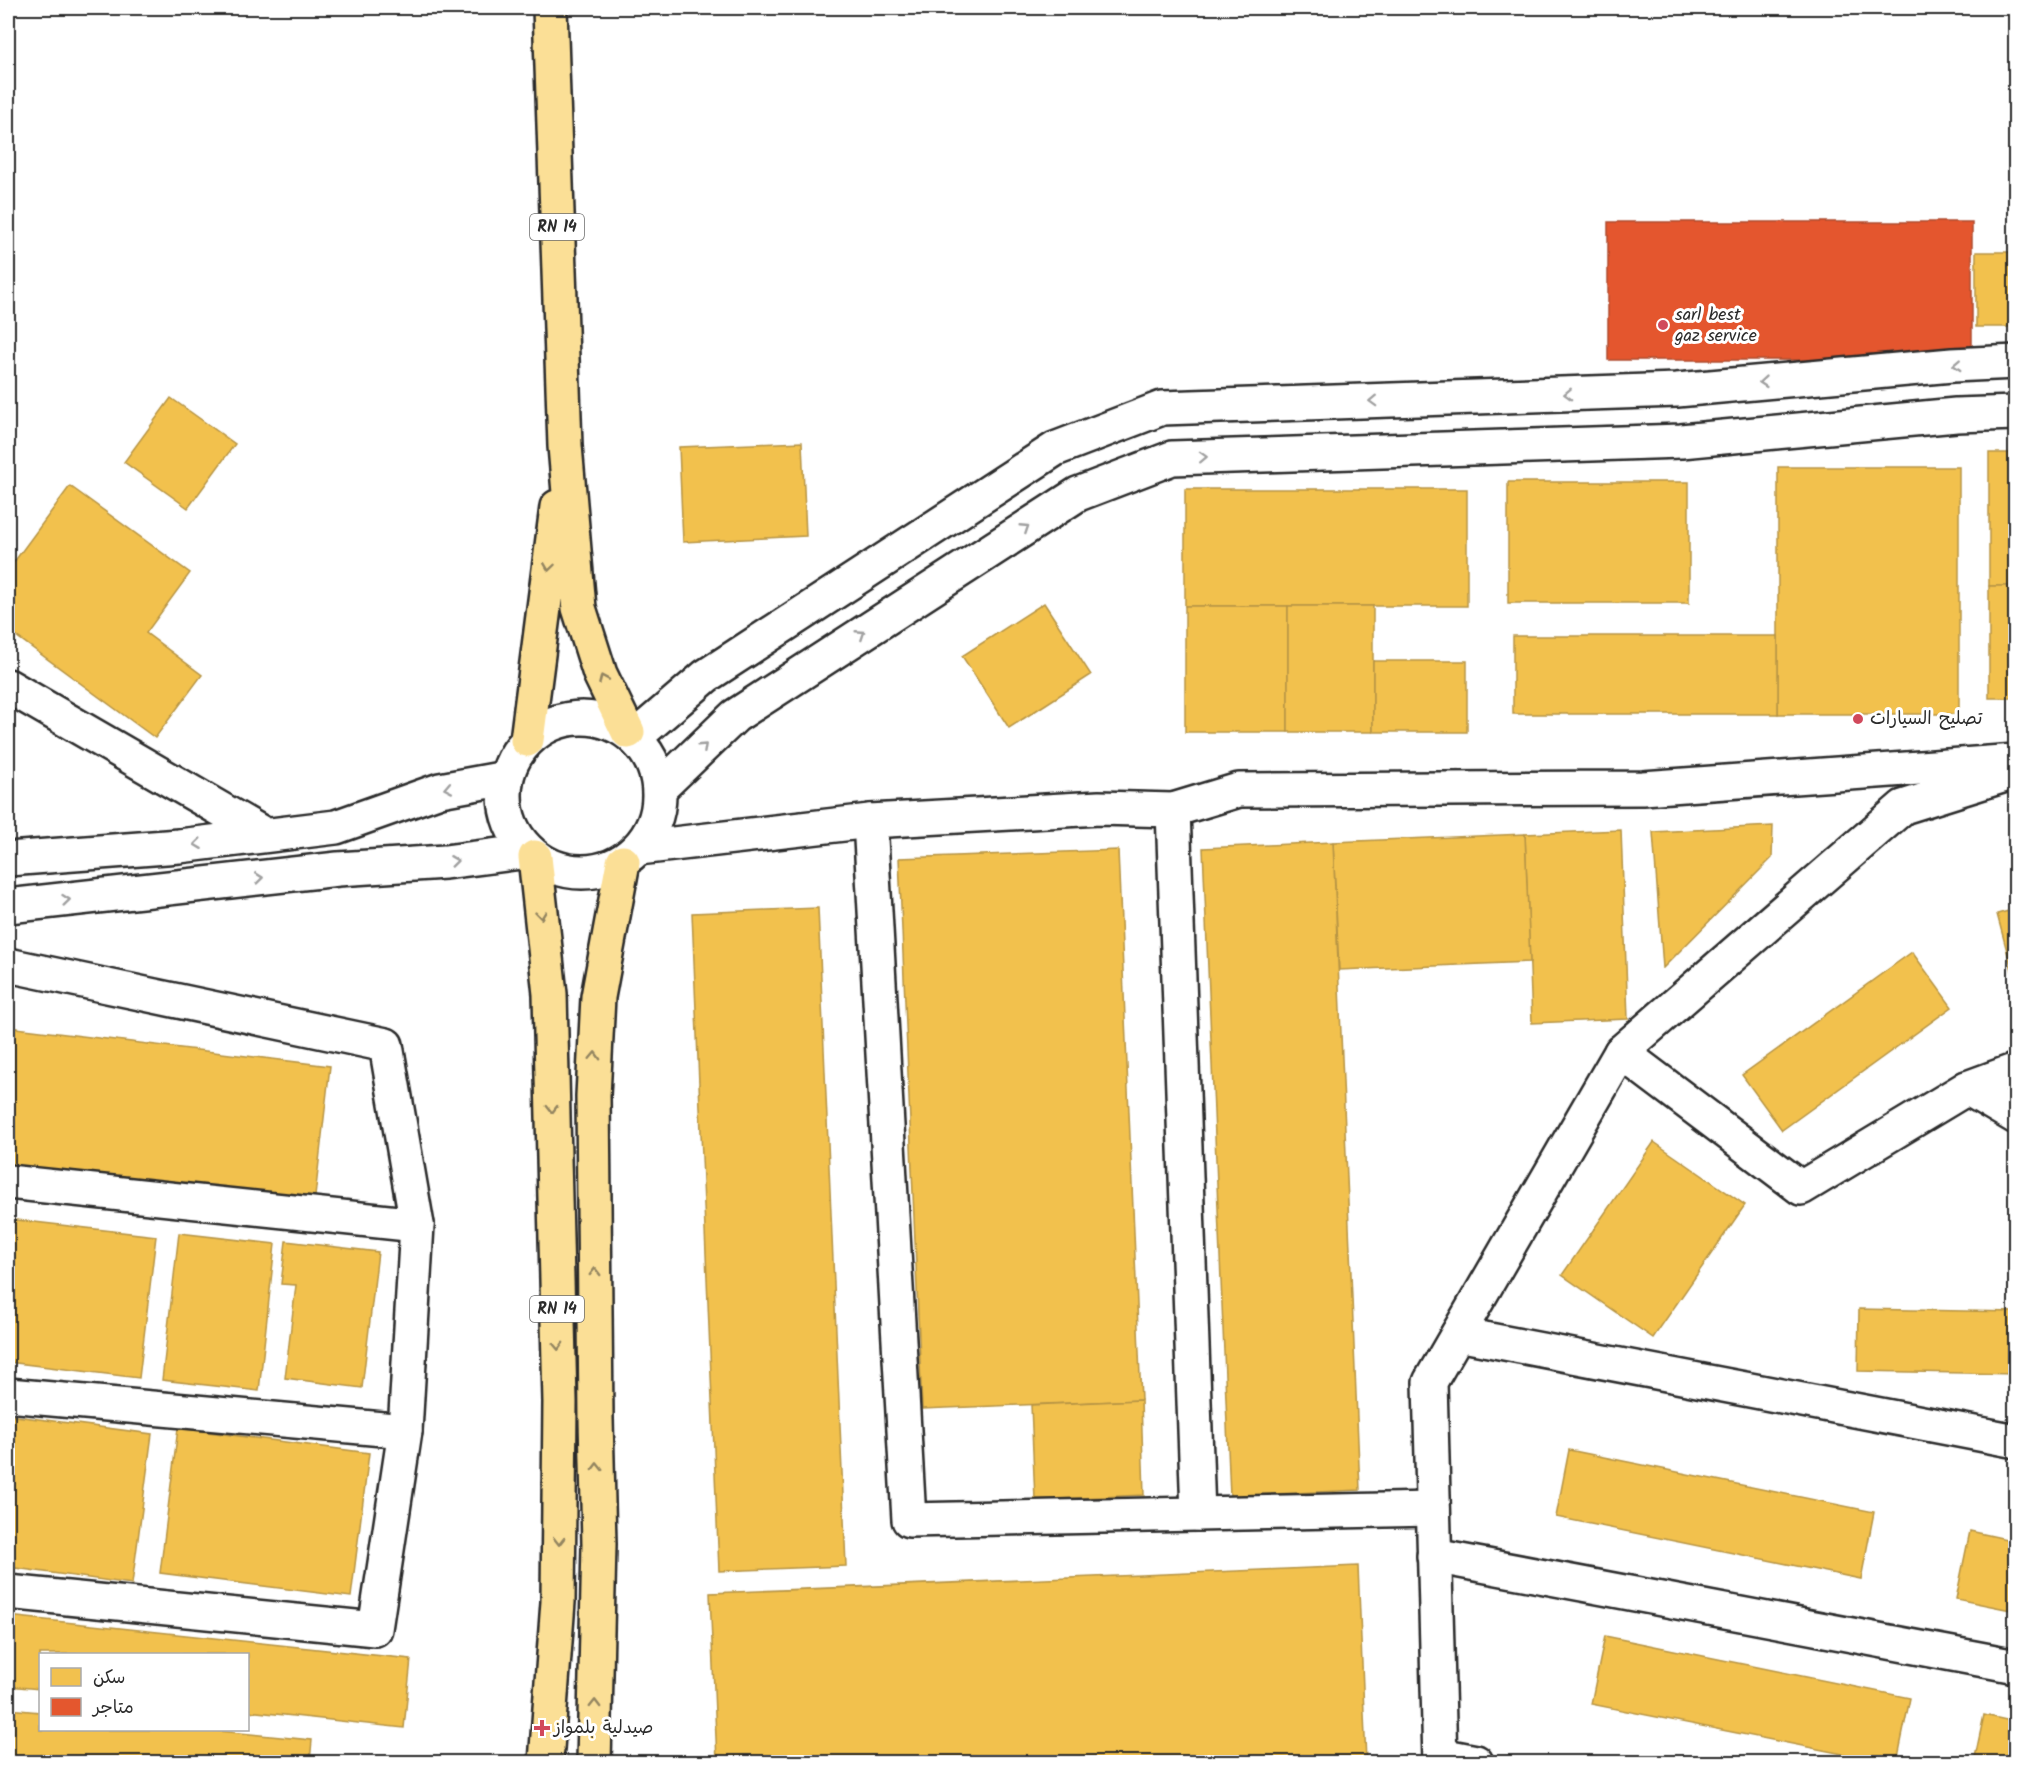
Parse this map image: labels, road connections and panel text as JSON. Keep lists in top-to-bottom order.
{
  "streets": {
    "main road": ["RN 14"]
  },
  "places": {
    "other": ["sarl best gaz service", "تصليح السيارات"],
    "health": ["صيدلية بلمواز"]
  },
  "legend": ["سكن", "متاجر"]
}
